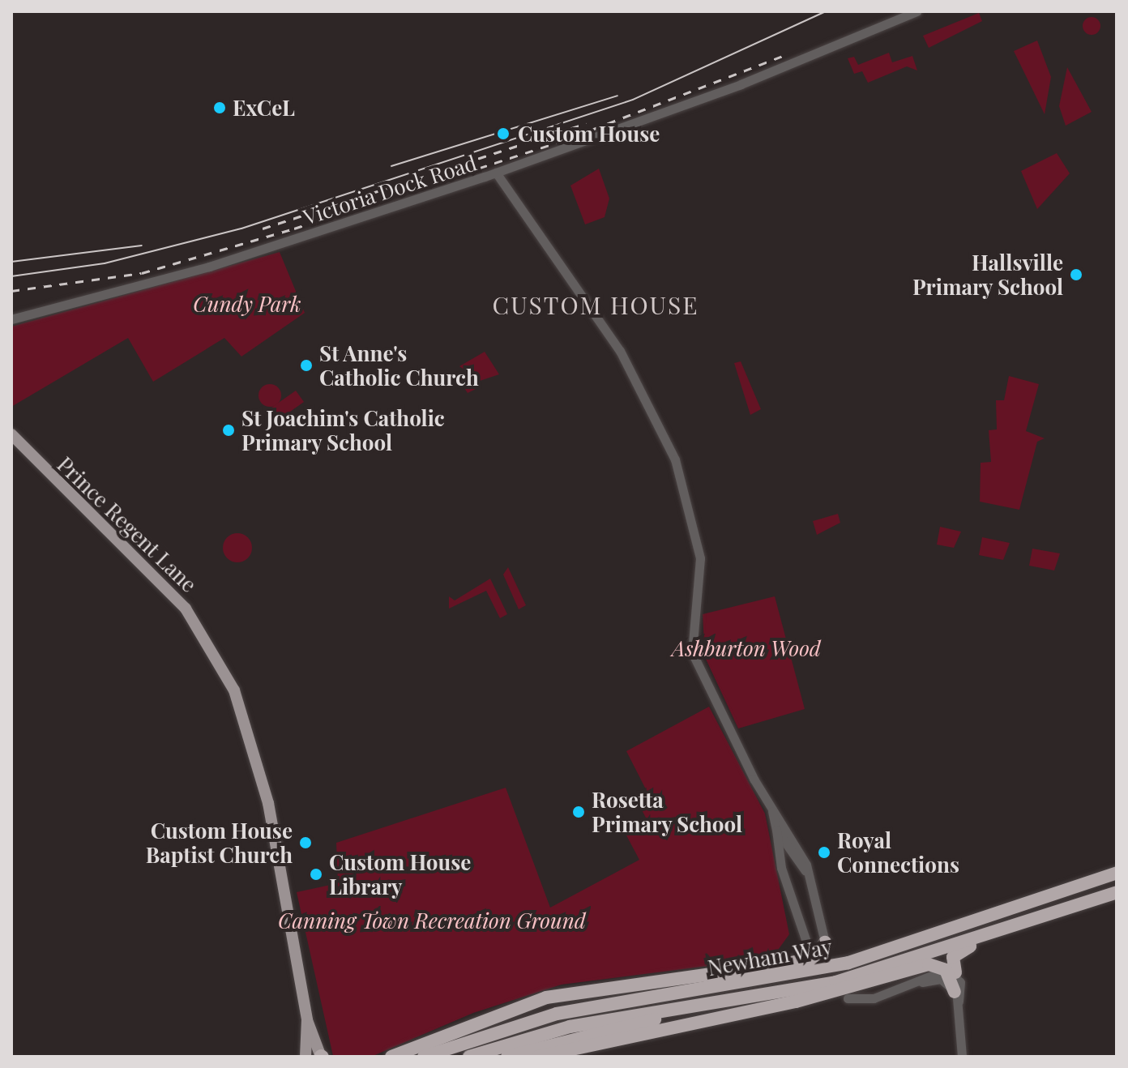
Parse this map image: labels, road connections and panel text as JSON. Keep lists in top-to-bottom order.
{
  "streets": {
    "highway": ["Newham Way"],
    "main road": ["Prince Regent Lane"],
    "street": ["Victoria Dock Road"]
  },
  "districts": ["CUSTOM HOUSE"],
  "parks": ["Cundy Park", "Ashburton Wood", "Canning Town Recreation Ground"],
  "places": [
    "ExCeL",
    "Custom House",
    "Hallsville Primary School",
    "St Anne's Catholic Church",
    "St Joachim's Catholic Primary School",
    "Rosetta Primary School",
    "Custom House Baptist Church",
    "Royal Connections",
    "Custom House Library"
  ]
}
